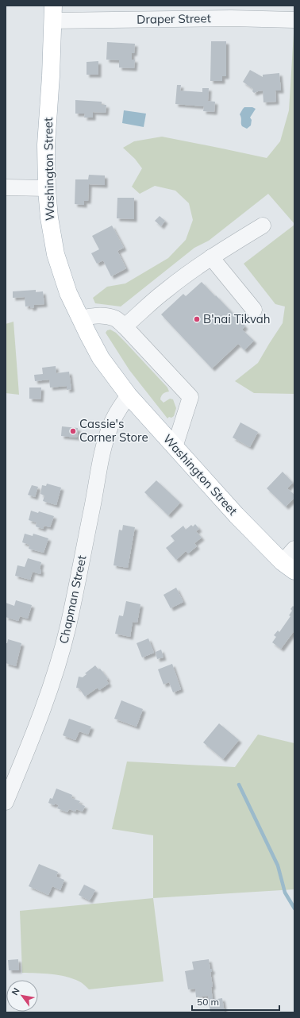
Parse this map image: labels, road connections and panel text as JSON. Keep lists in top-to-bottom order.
{
  "streets": {
    "main road": ["Washington Street"],
    "street": ["Draper Street", "Chapman Street"]
  },
  "crossings": [
    ["Draper Street", "Washington Street"],
    ["Washington Street", "Chapman Street"]
  ],
  "places": ["B'nai Tikvah", "Cassie's Corner Store"],
  "scale_bar": "50 m",
  "north": "top left"
}
